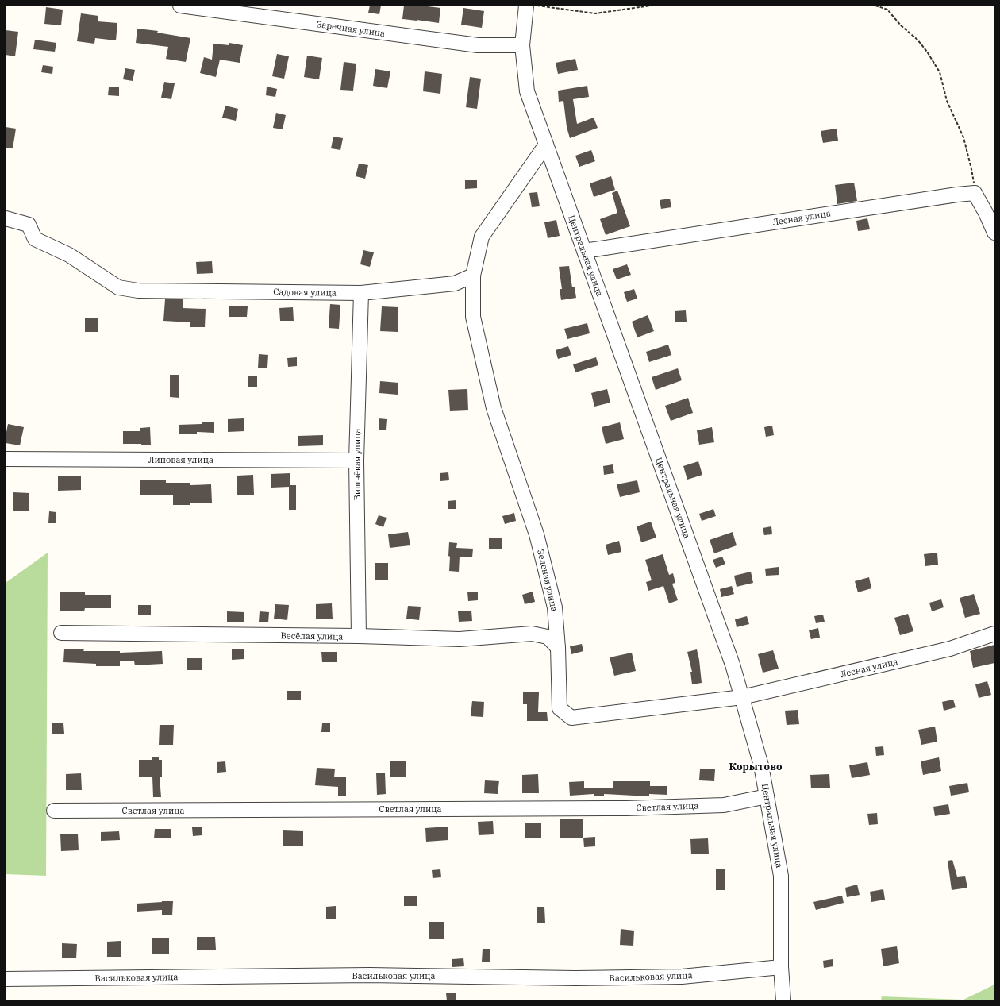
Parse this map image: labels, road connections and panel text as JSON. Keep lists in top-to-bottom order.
{
  "streets": {
    "street": [
      "Заречная улица",
      "Лесная улица",
      "Центральная улица",
      "Садовая улица",
      "Липовая улица",
      "Вишнёвая улица",
      "Зеленая улица",
      "Весёлая улица",
      "Светлая улица",
      "Васильковая улица"
    ]
  },
  "crossings": [
    ["Заречная улица", "Центральная улица"],
    ["Лесная улица", "Центральная улица"],
    ["Лесная улица", "Зеленая улица"],
    ["Центральная улица", "Зеленая улица"],
    ["Центральная улица", "Светлая улица"],
    ["Центральная улица", "Васильковая улица"],
    ["Садовая улица", "Вишнёвая улица"],
    ["Садовая улица", "Зеленая улица"],
    ["Липовая улица", "Вишнёвая улица"],
    ["Вишнёвая улица", "Весёлая улица"],
    ["Зеленая улица", "Весёлая улица"]
  ],
  "districts": ["Корытово"]
}
